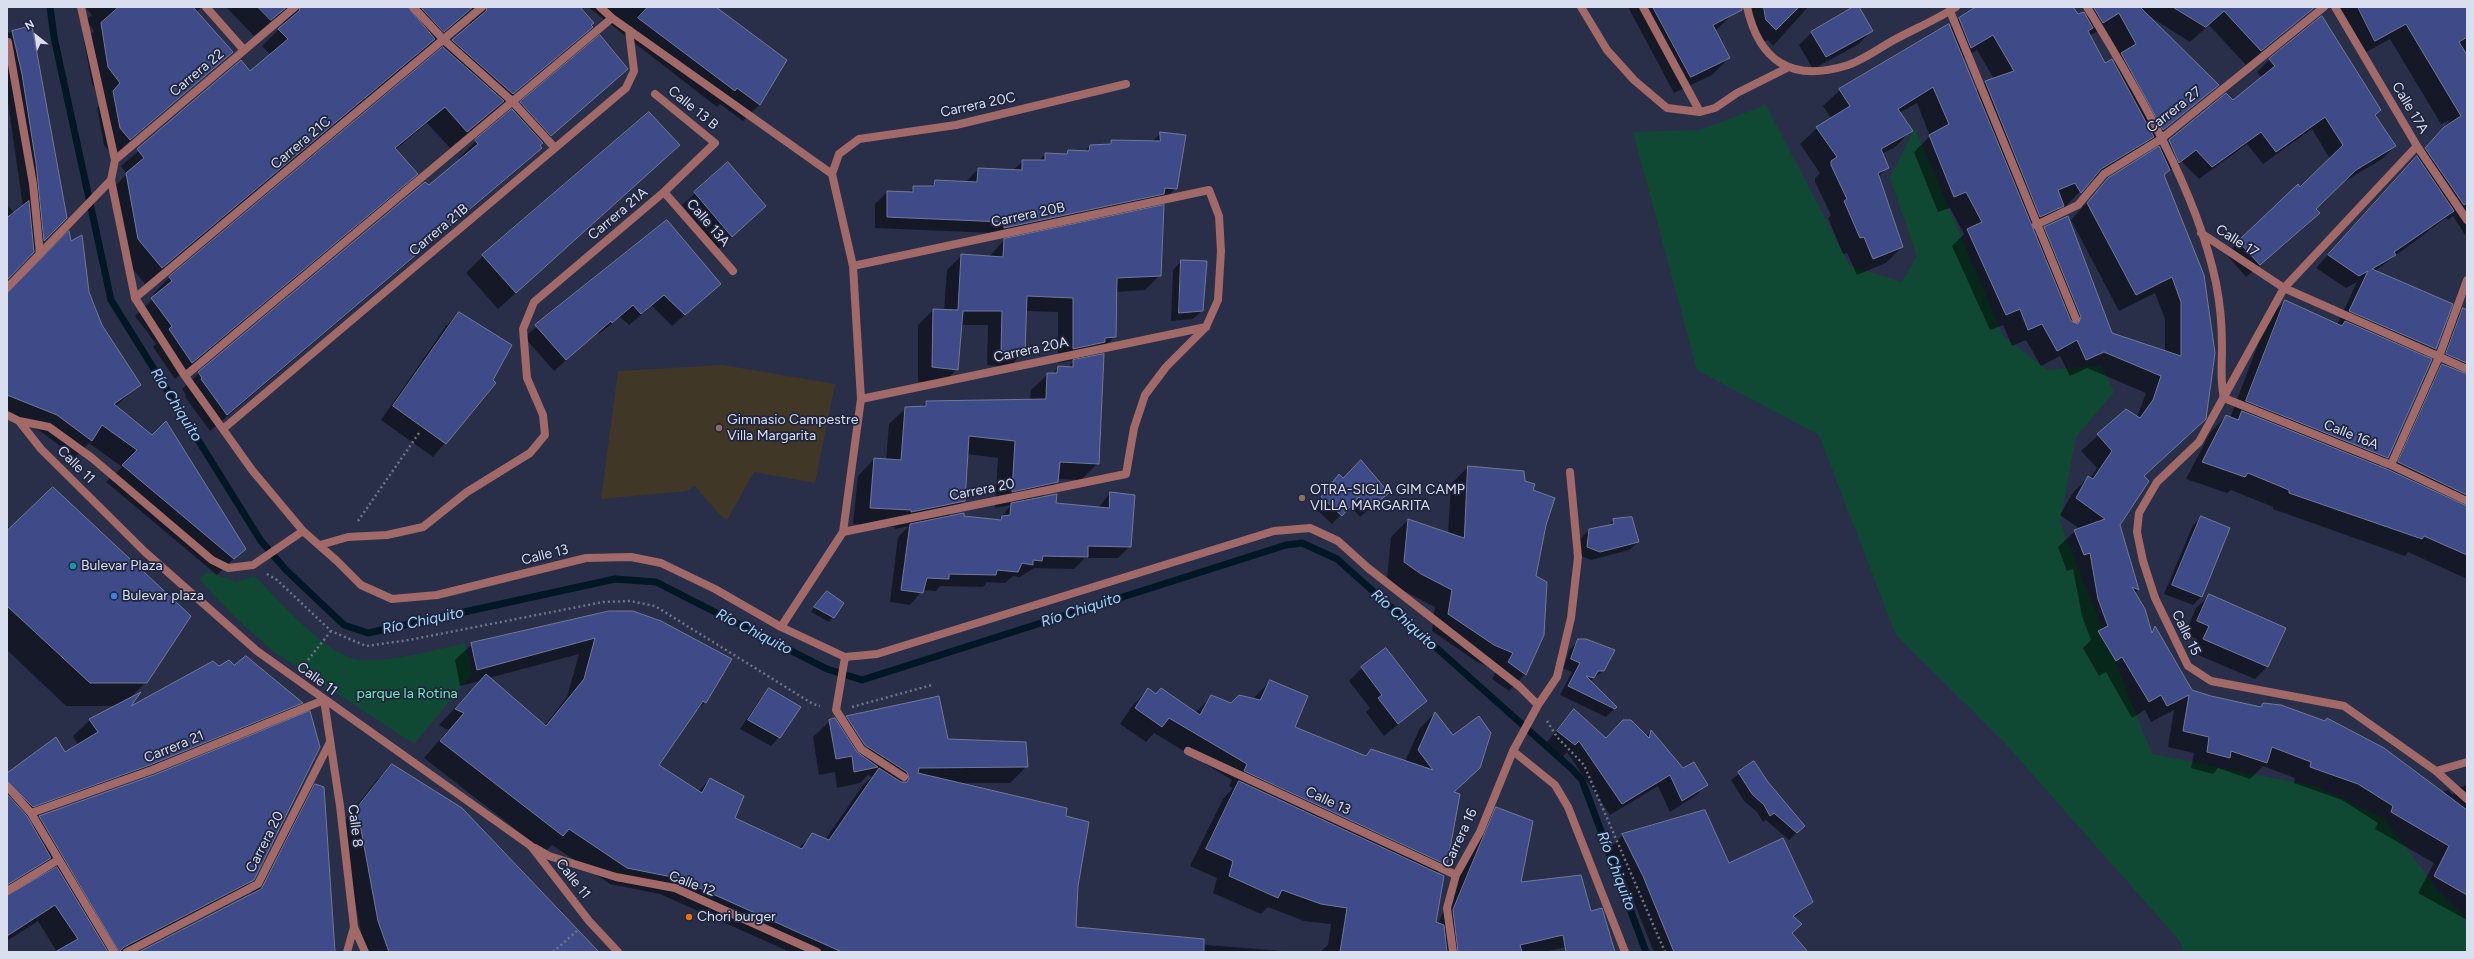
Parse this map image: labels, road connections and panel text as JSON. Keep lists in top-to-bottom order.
{
  "streets": {
    "street": [
      "Carrera 22",
      "Carrera 20C",
      "Calle 13 B",
      "Calle 17A",
      "Carrera 27",
      "Carrera 21C",
      "Carrera 21A",
      "Carrera 20B",
      "Calle 13A",
      "Carrera 21B",
      "Calle 17",
      "Carrera 20A",
      "Calle 16A",
      "Calle 11",
      "Carrera 20",
      "Calle 13",
      "Calle 15",
      "Carrera 21",
      "Calle 8",
      "Carrera 16",
      "Calle 12"
    ]
  },
  "crossings": [
    ["Calle 13 B", "Carrera 21A"],
    ["Calle 17A", "Calle 15"],
    ["Carrera 27", "Calle 17"],
    ["Carrera 21C", "Calle 13"],
    ["Carrera 21A", "Calle 13A"],
    ["Carrera 20B", "Carrera 20A"],
    ["Carrera 20B", "Carrera 20"],
    ["Carrera 21B", "Calle 13"],
    ["Calle 17", "Calle 15"],
    ["Carrera 20A", "Carrera 20"],
    ["Calle 16A", "Calle 15"],
    ["Calle 11", "Carrera 21"],
    ["Calle 11", "Calle 8"],
    ["Calle 11", "Calle 12"],
    ["Carrera 20", "Calle 8"],
    ["Calle 13", "Carrera 16"],
    ["Carrera 21", "Calle 8"]
  ],
  "water": ["Río Chiquito"],
  "parks": ["parque la Rotina"],
  "places": [
    "Gimnasio Campestre Villa Margarita",
    "OTRA-SIGLA GIM CAMP VILLA MARGARITA",
    "Bulevar Plaza",
    "Bulevar plaza",
    "Chori burger"
  ],
  "north": "top left"
}
